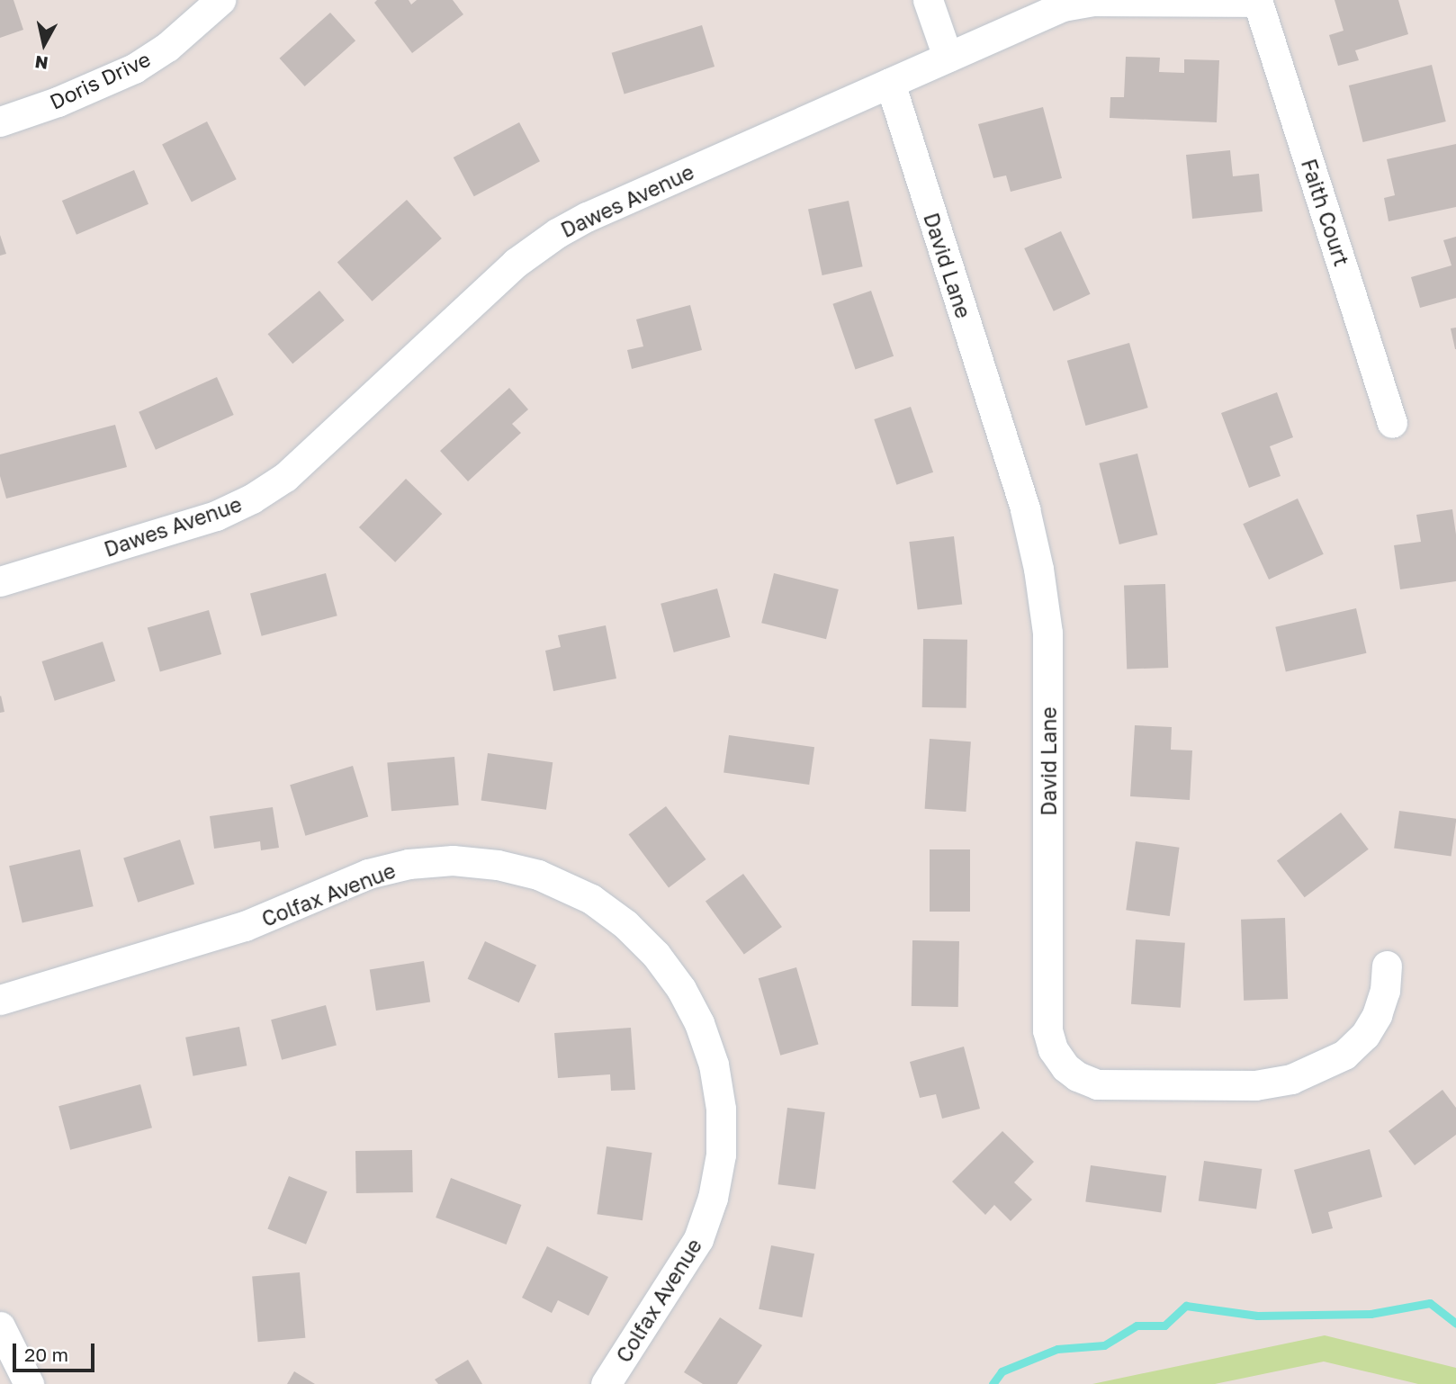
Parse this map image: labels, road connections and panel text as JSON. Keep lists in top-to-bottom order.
{
  "streets": {
    "street": [
      "Doris Drive",
      "Dawes Avenue",
      "Faith Court",
      "David Lane",
      "Colfax Avenue"
    ]
  },
  "crossings": [
    ["Dawes Avenue", "Faith Court"],
    ["Dawes Avenue", "David Lane"]
  ],
  "scale_bar": "20 m",
  "north": "bottom"
}
